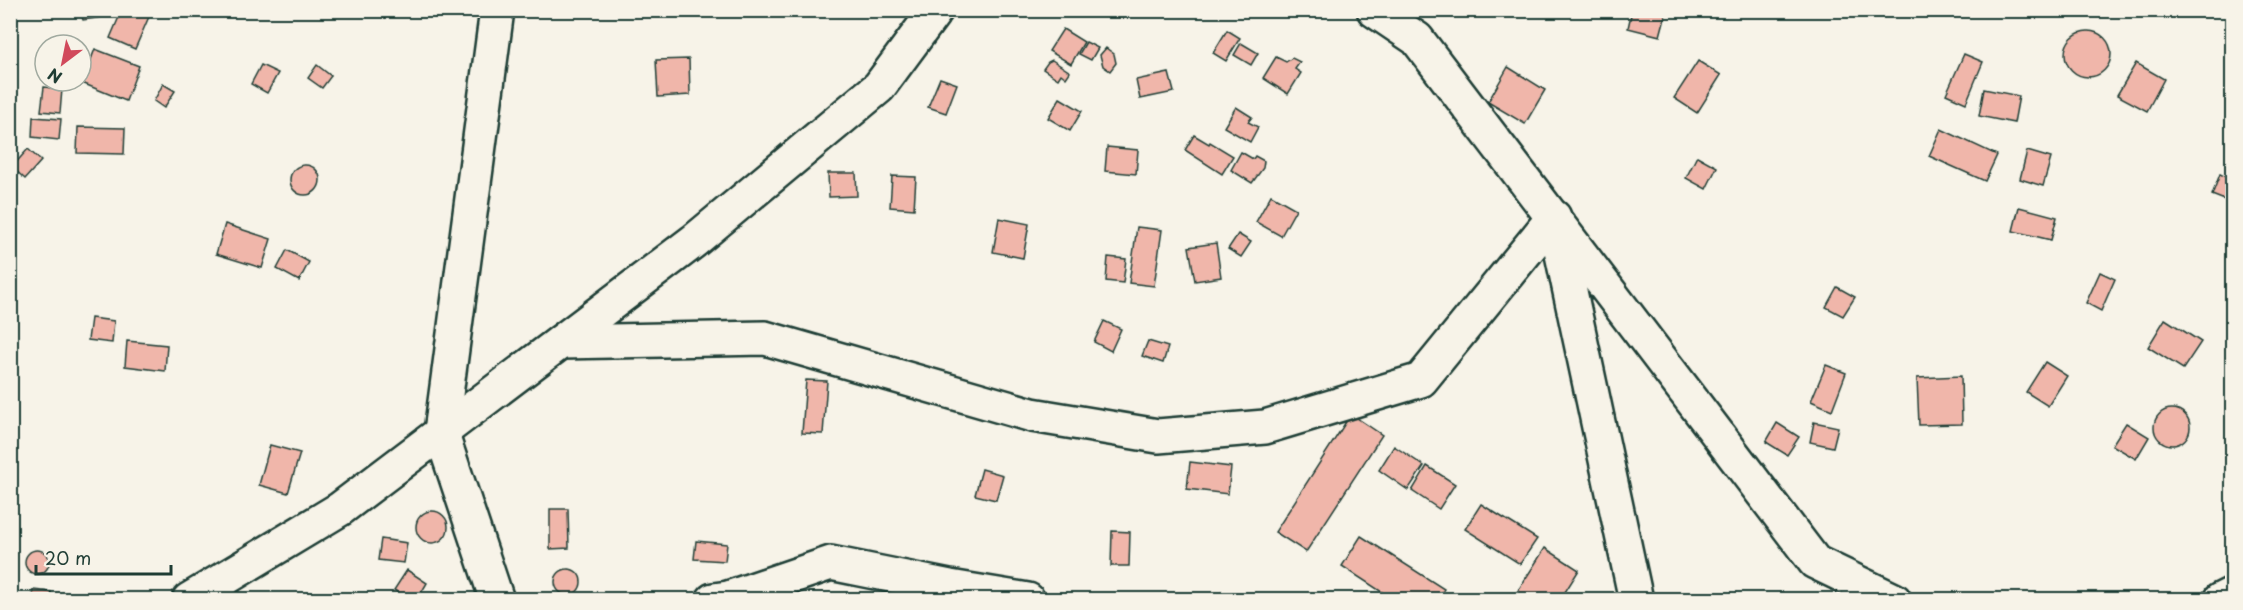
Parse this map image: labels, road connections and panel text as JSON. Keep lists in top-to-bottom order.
{
  "scale_bar": "20 m",
  "north": "bottom left"
}
